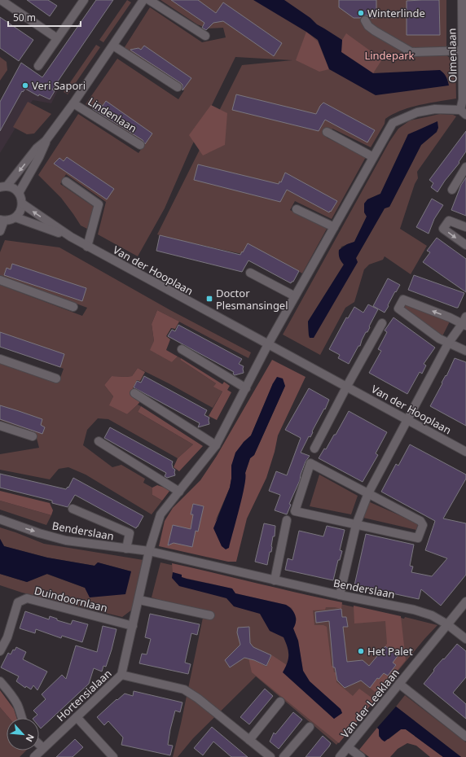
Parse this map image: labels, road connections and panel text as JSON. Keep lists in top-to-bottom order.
{
  "streets": {
    "street": [
      "Olmenlaan",
      "Lindenlaan",
      "Van der Hooplaan",
      "Benderslaan",
      "Duindoornlaan",
      "Hortensialaan",
      "Van der Leeklaan"
    ]
  },
  "crossings": [
    ["Benderslaan", "Hortensialaan"],
    ["Benderslaan", "Van der Leeklaan"],
    ["Duindoornlaan", "Hortensialaan"]
  ],
  "parks": ["Lindepark"],
  "places": {
    "other": ["Winterlinde", "Veri Sapori", "Het Palet"],
    "transit": ["Doctor Plesmansingel"]
  },
  "scale_bar": "50 m",
  "north": "bottom right"
}
